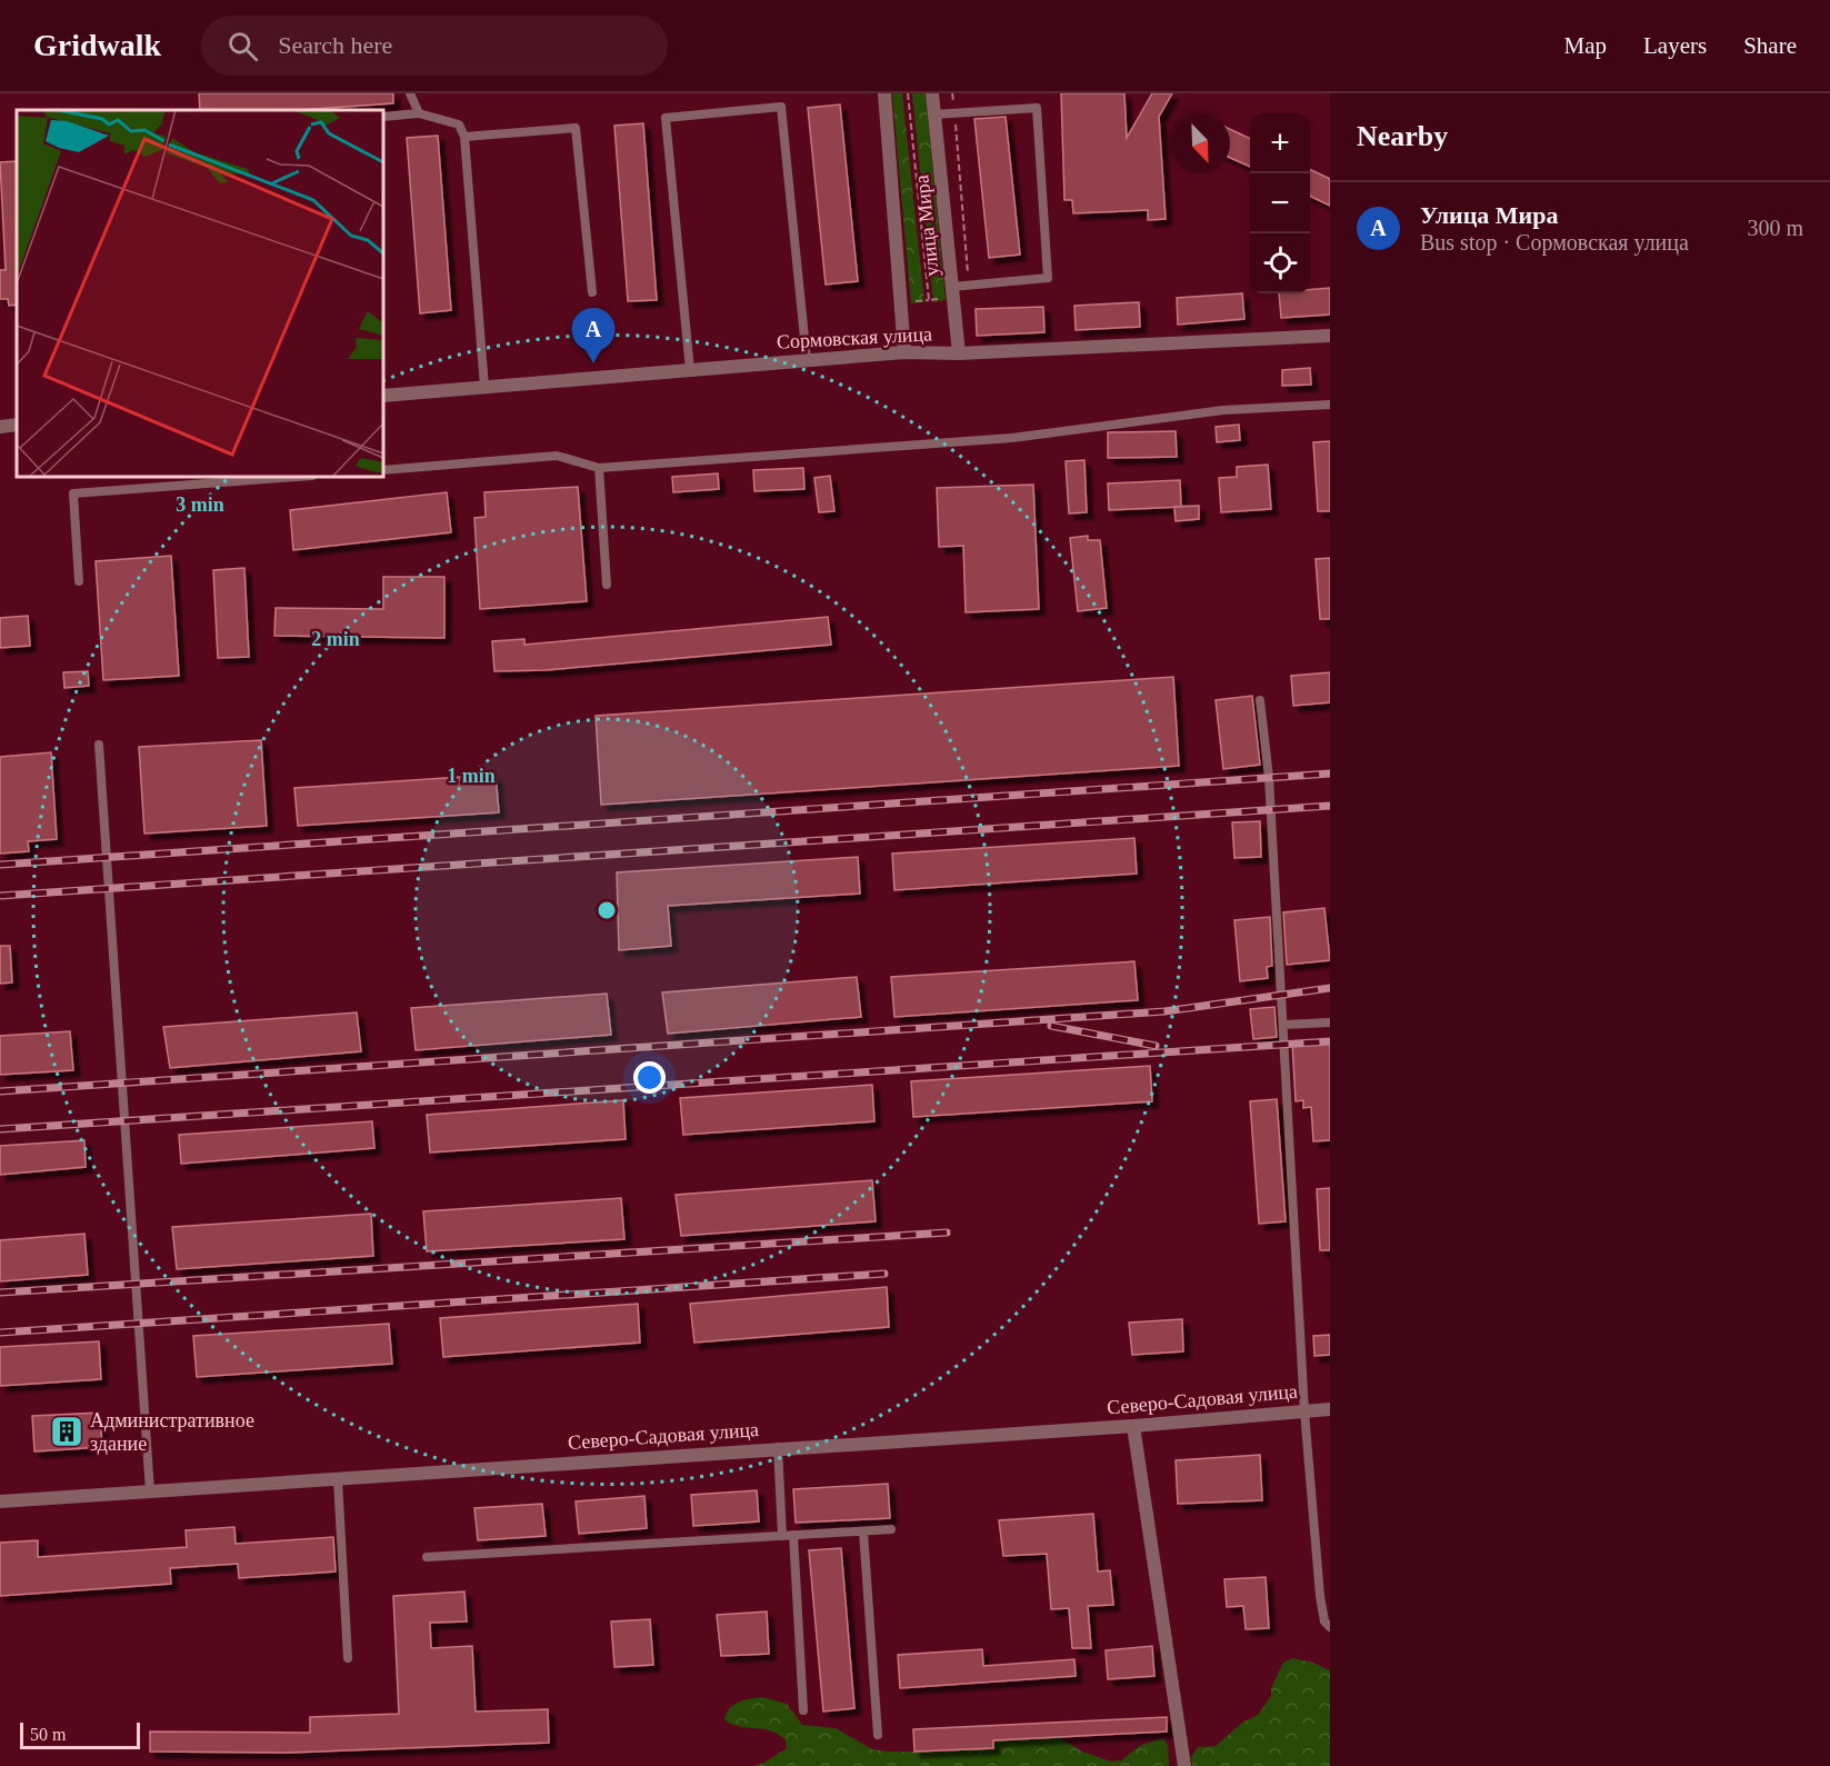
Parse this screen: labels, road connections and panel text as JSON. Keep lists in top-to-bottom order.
{
  "streets": {
    "street": ["улица Мира", "Сормовская улица", "Северо-Садовая улица"]
  },
  "crossings": [
    ["улица Мира", "Сормовская улица"]
  ],
  "places": {
    "building": ["Административное здание"]
  },
  "scale_bar": "50 m",
  "north": "bottom right",
  "page": {
    "header": "Gridwalk",
    "search": "Search here",
    "nav": ["Map", "Layers", "Share"],
    "heading": "Nearby",
    "map_buttons": ["+", "−"],
    "list": [
      {
        "mark": "A",
        "name": "Улица Мира",
        "note": "Bus stop · Сормовская улица",
        "value": "300 m"
      }
    ],
    "pins": "A",
    "scale": "50 m"
  },
  "rings": ["3 min", "2 min", "1 min"]
}
